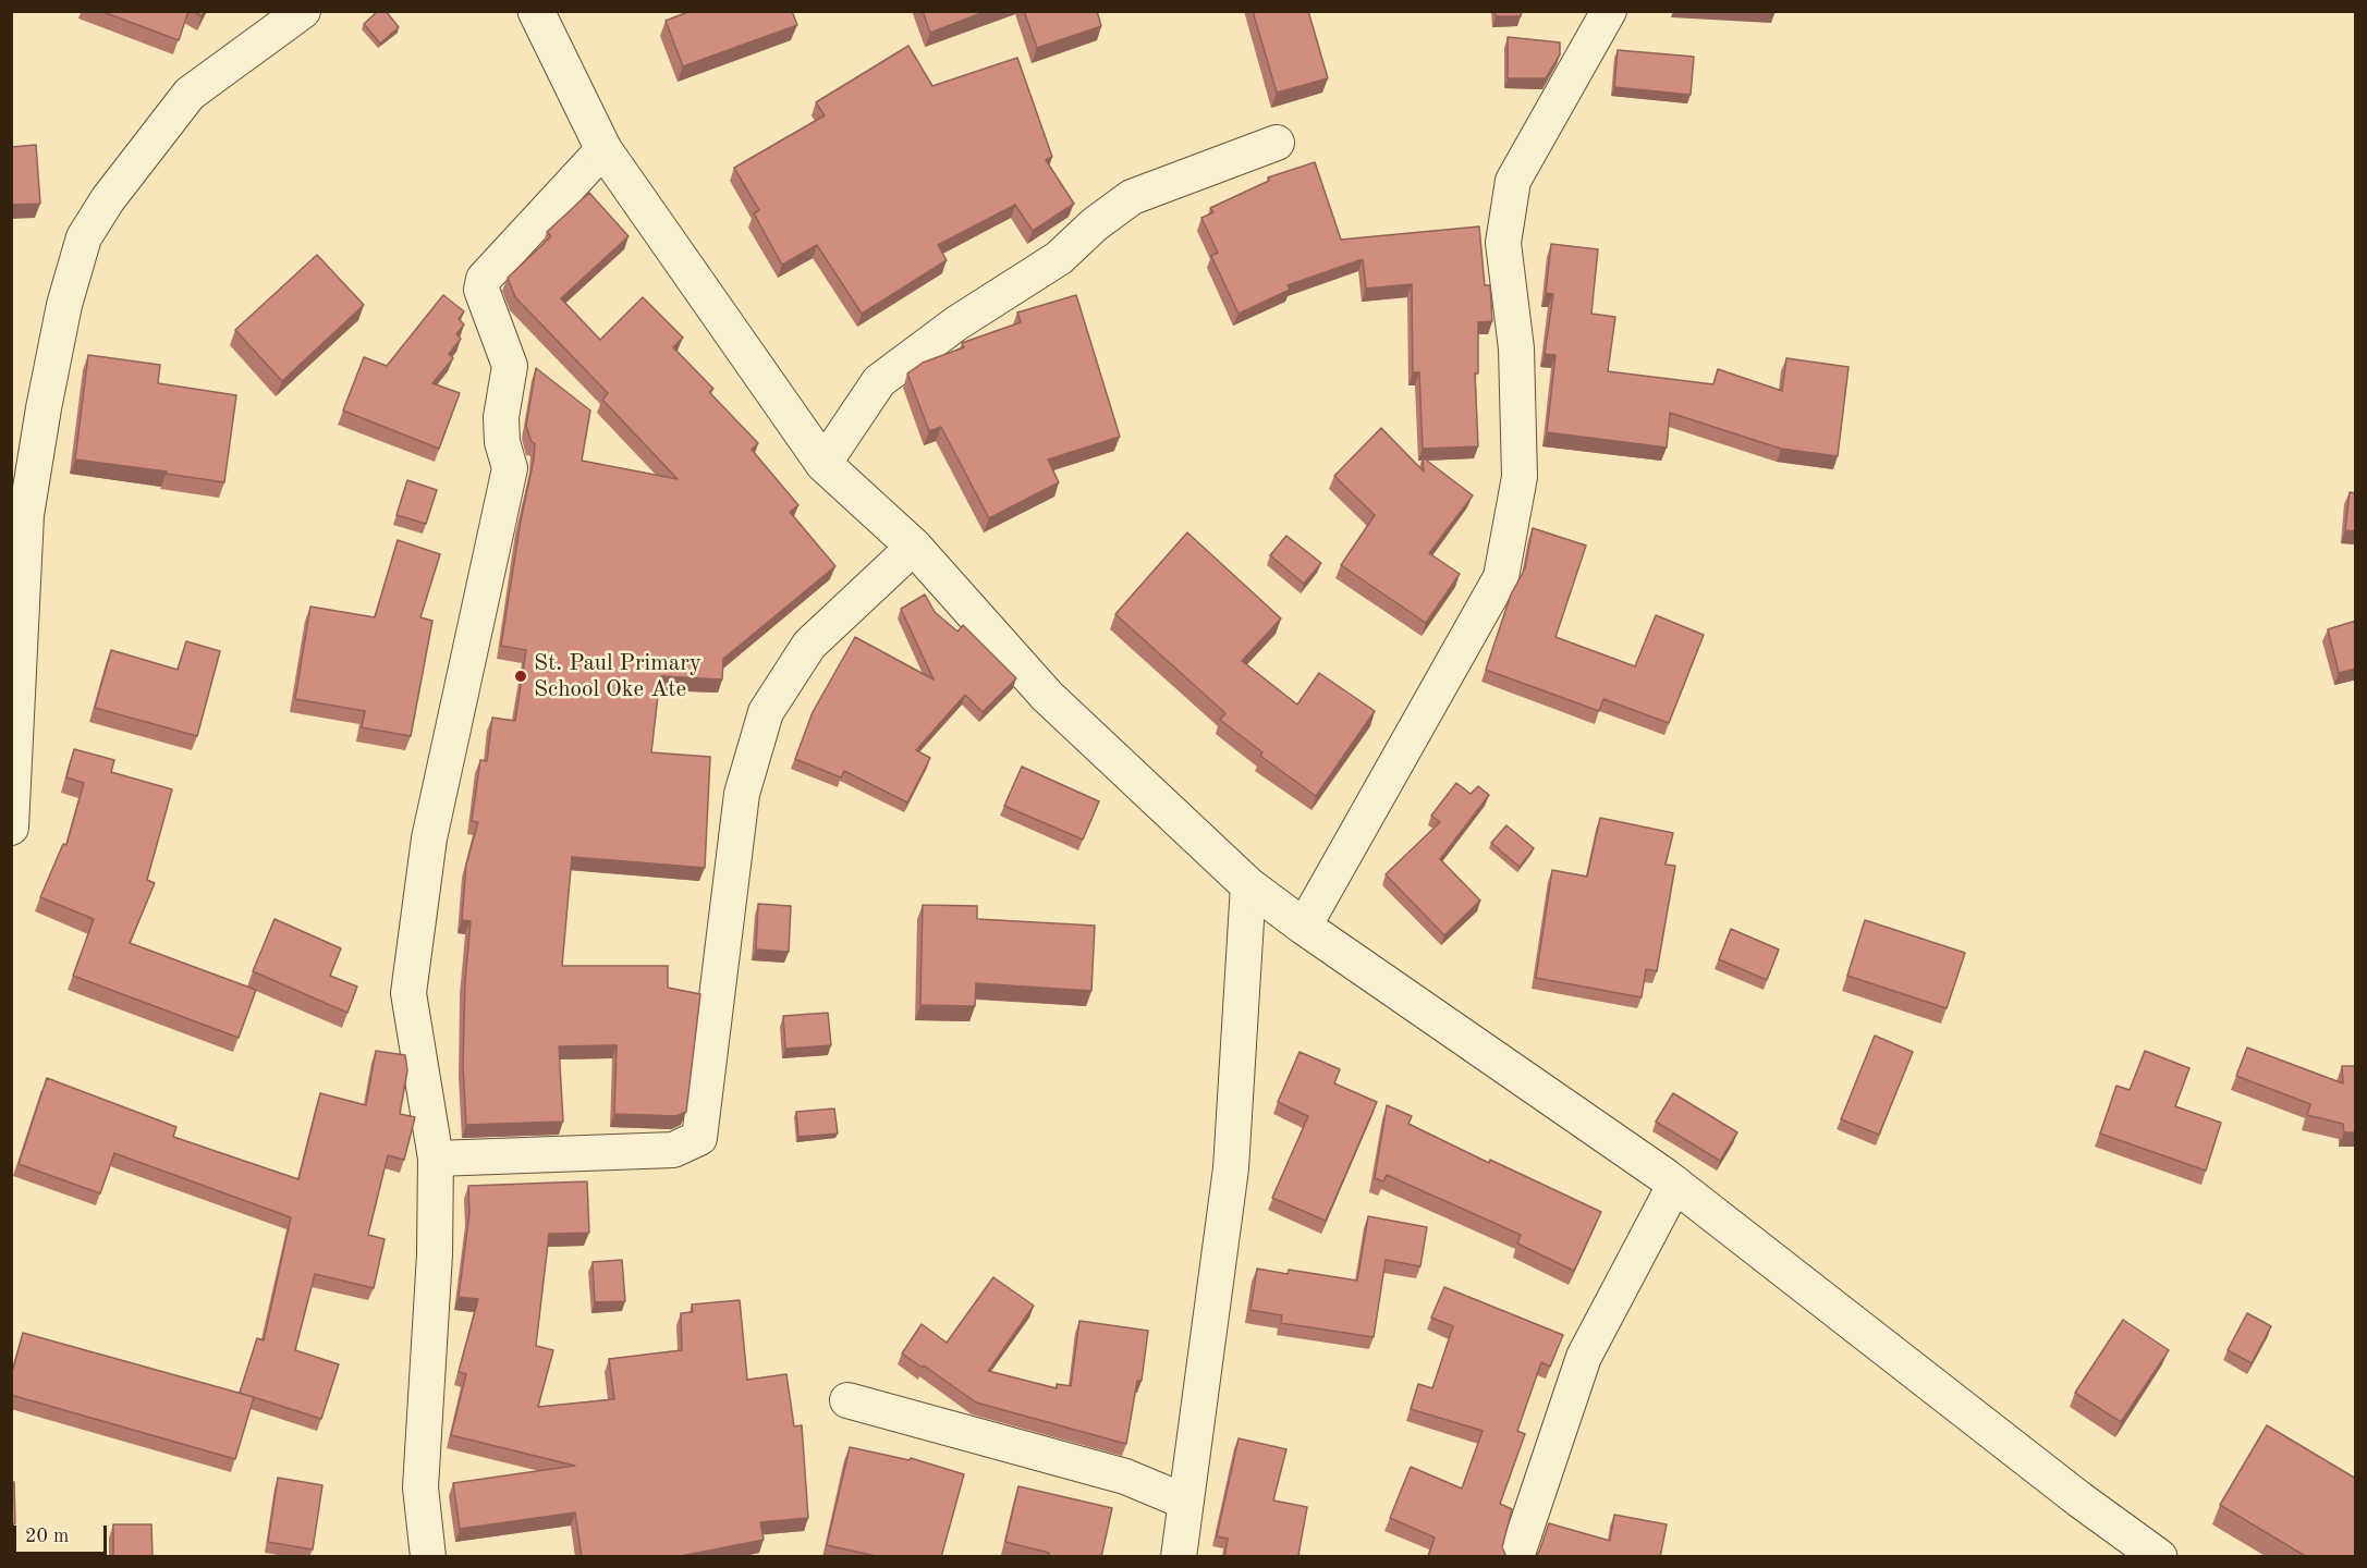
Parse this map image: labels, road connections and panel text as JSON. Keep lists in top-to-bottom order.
{
  "places": ["St. Paul Primary School Oke Ate"],
  "scale_bar": "20 m"
}
